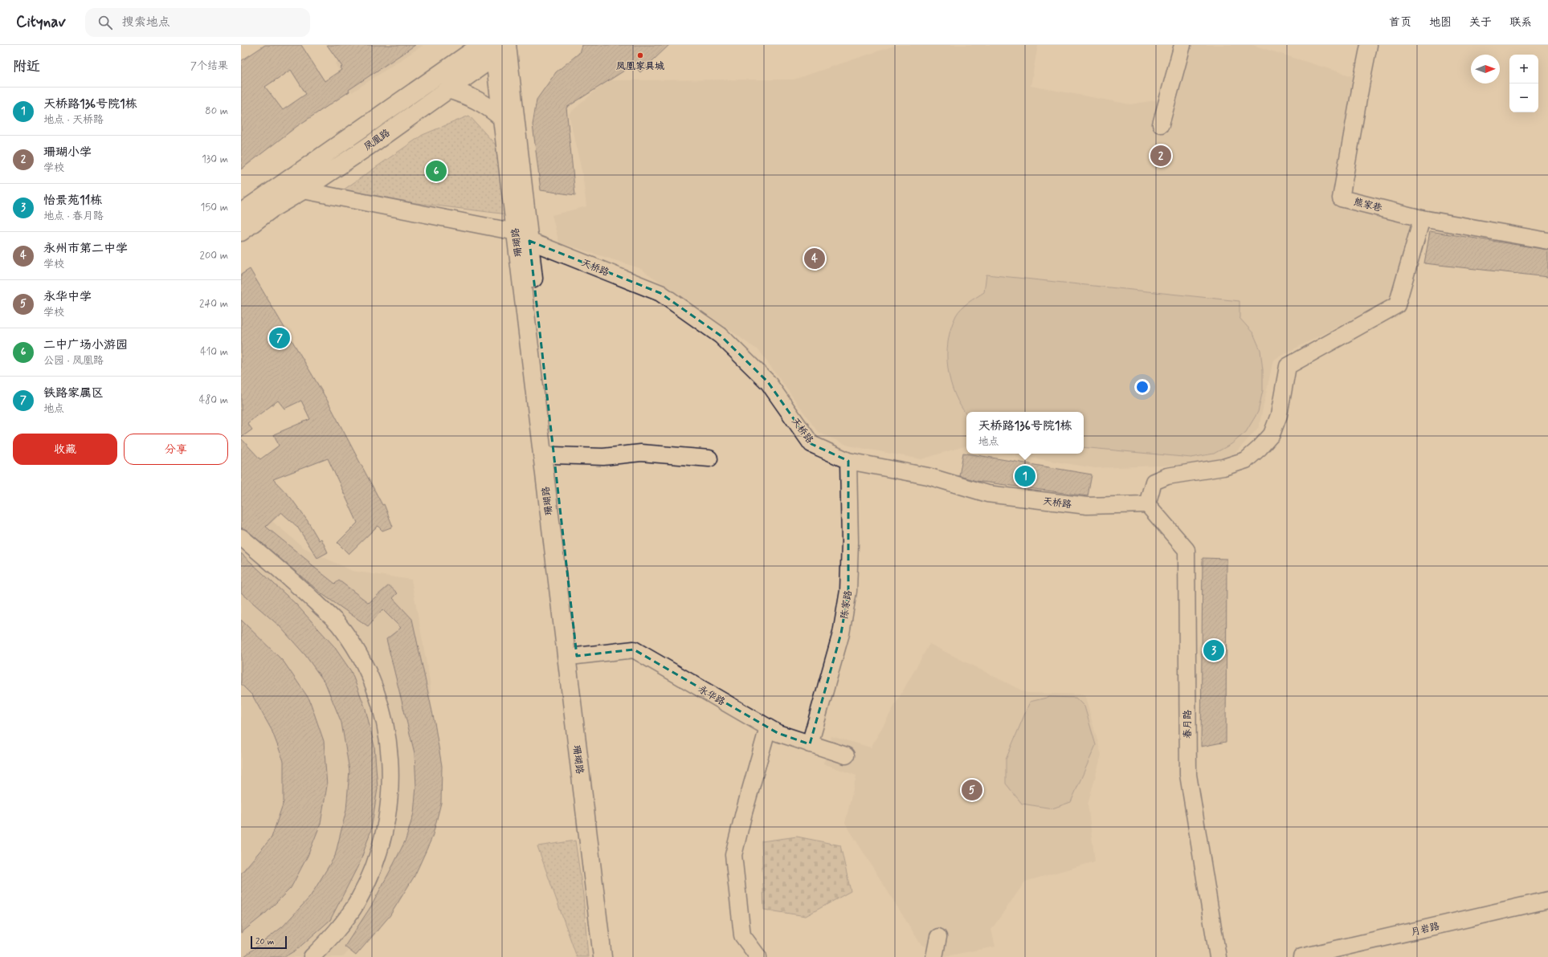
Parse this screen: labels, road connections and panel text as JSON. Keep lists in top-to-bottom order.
{
  "streets": {
    "main road": ["凤凰路", "珊瑚路"],
    "street": [
      "熊家巷",
      "天桥路",
      "陈家路",
      "永华路",
      "春月路",
      "月岩路"
    ]
  },
  "crossings": [
    ["凤凰路", "珊瑚路"],
    ["凤凰路", "天桥路"],
    ["珊瑚路", "天桥路"],
    ["珊瑚路", "永华路"],
    ["天桥路", "陈家路"],
    ["天桥路", "春月路"],
    ["陈家路", "永华路"]
  ],
  "places": ["凤凰家具城"],
  "scale_bar": "20 m",
  "north": "right",
  "page": {
    "header": "Citynav",
    "search": "搜索地点",
    "nav": [
      "首页",
      "地图",
      "关于",
      "联系"
    ],
    "heading": ["附近", "7个结果"],
    "map_buttons": ["+", "−"],
    "list": [
      {
        "mark": "1",
        "name": "天桥路136号院1栋",
        "note": "地点 · 天桥路",
        "value": "80 m"
      },
      {
        "mark": "2",
        "name": "珊瑚小学",
        "note": "学校",
        "value": "130 m"
      },
      {
        "mark": "3",
        "name": "怡景苑11栋",
        "note": "地点 · 春月路",
        "value": "150 m"
      },
      {
        "mark": "4",
        "name": "永州市第二中学",
        "note": "学校",
        "value": "200 m"
      },
      {
        "mark": "5",
        "name": "永华中学",
        "note": "学校",
        "value": "240 m"
      },
      {
        "mark": "6",
        "name": "二中广场小游园",
        "note": "公园 · 凤凰路",
        "value": "410 m"
      },
      {
        "mark": "7",
        "name": "铁路家属区",
        "note": "地点",
        "value": "480 m"
      }
    ],
    "pins": [
      "2",
      "6",
      "4",
      "7",
      "1",
      "3",
      "5"
    ],
    "popup": ["天桥路136号院1栋", "地点"],
    "buttons": ["收藏", "分享"],
    "scale": "20 m"
  }
}
